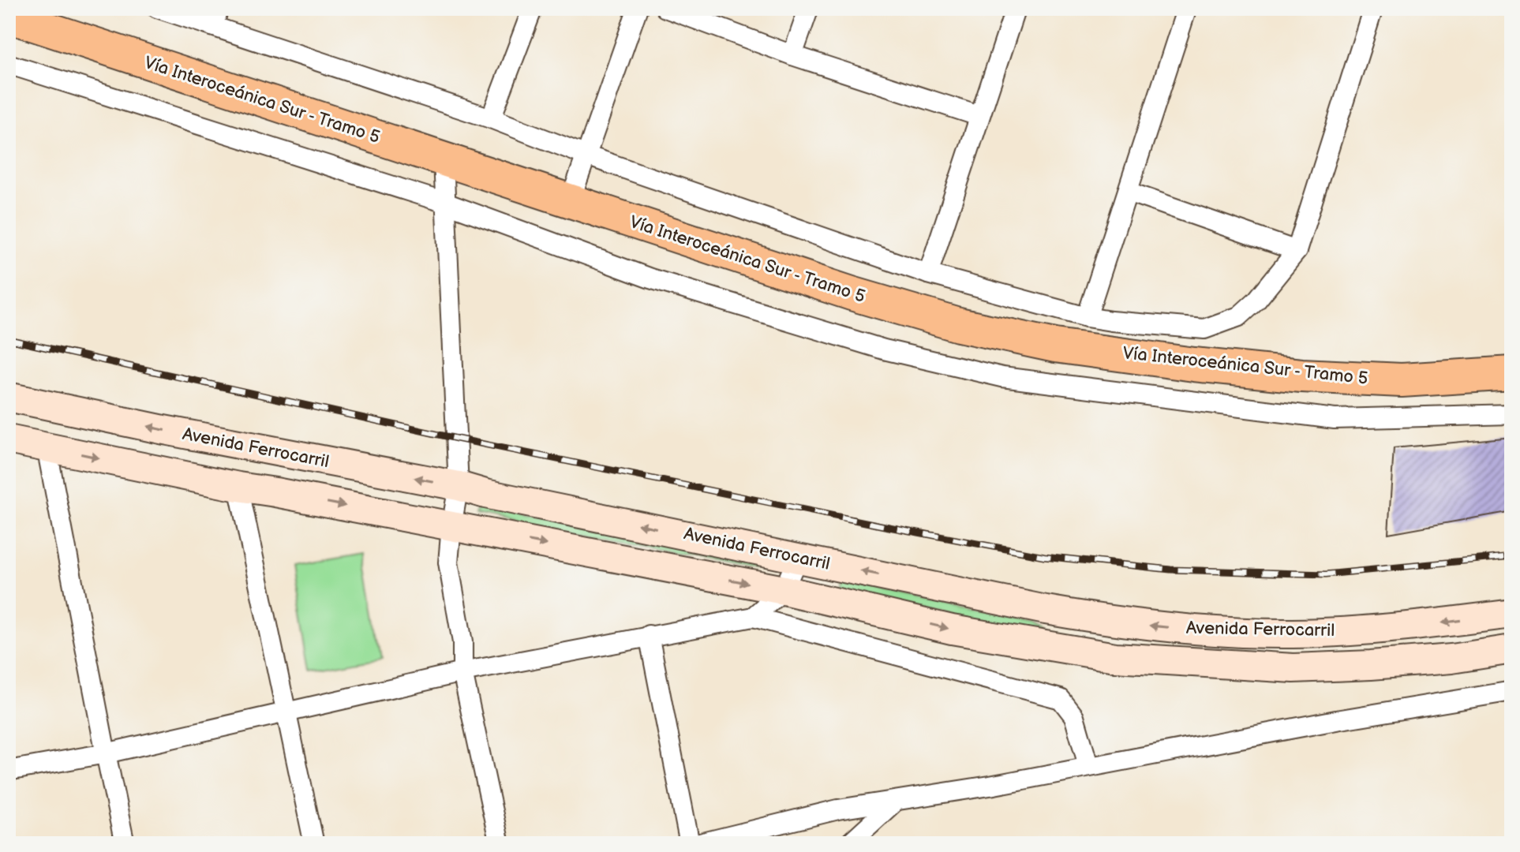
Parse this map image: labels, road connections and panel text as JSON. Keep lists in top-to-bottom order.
{
  "streets": {
    "highway": ["Vía Interoceánica Sur - Tramo 5"],
    "main road": ["Avenida Ferrocarril"]
  }
}
